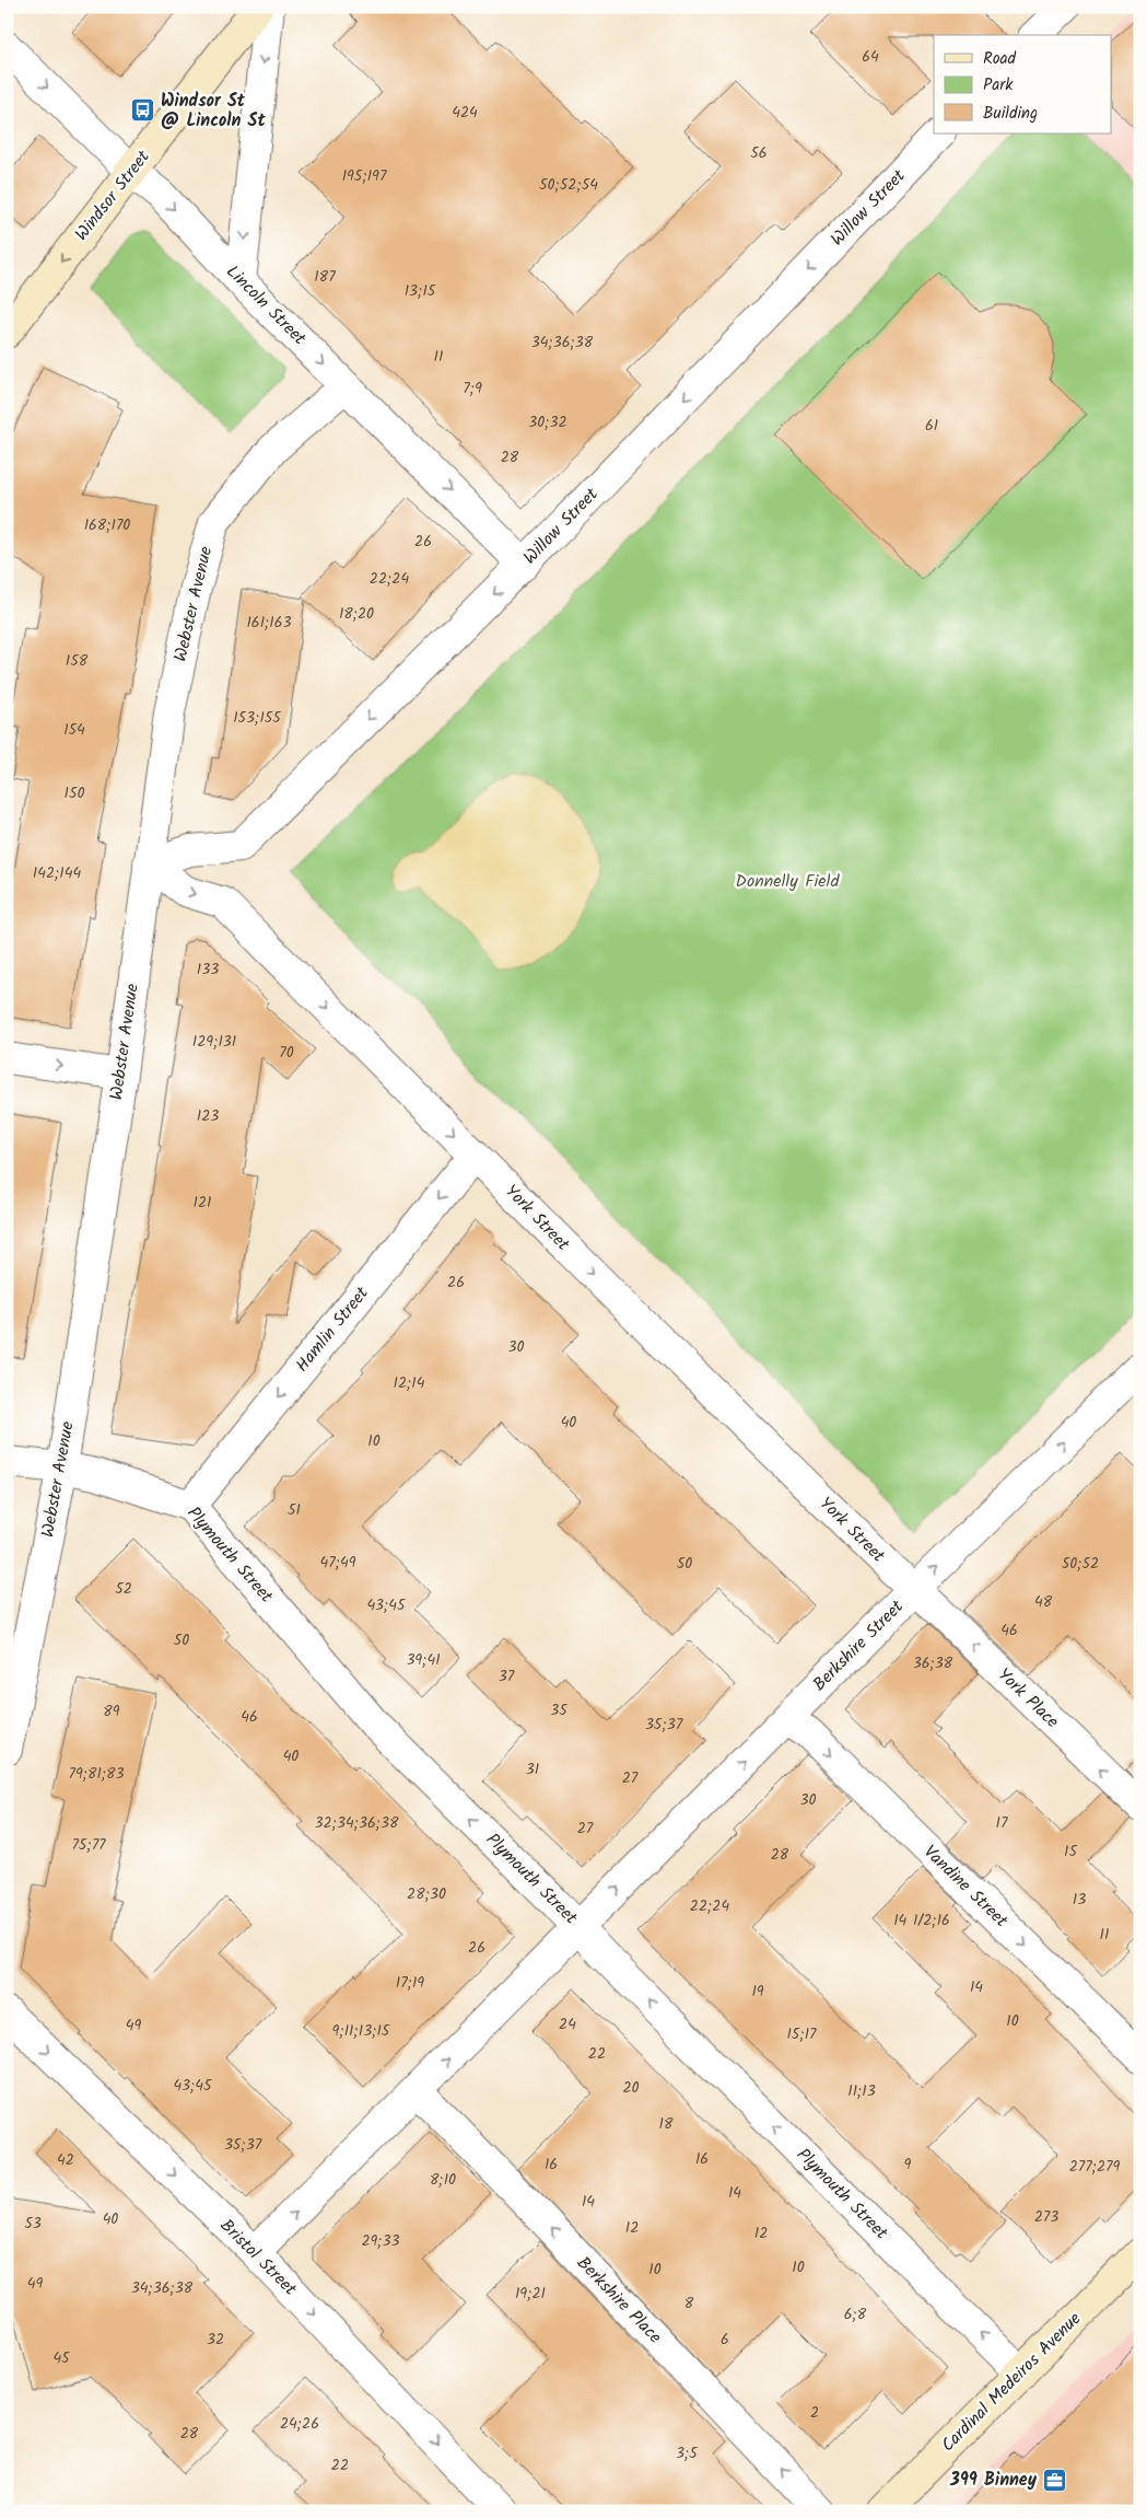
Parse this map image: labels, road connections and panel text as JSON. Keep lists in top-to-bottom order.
{
  "streets": {
    "street": [
      "Windsor Street",
      "Willow Street",
      "Lincoln Street",
      "Webster Avenue",
      "York Street",
      "Hamlin Street",
      "Plymouth Street",
      "Berkshire Street",
      "York Place",
      "Vandine Street",
      "Bristol Street",
      "Berkshire Place",
      "Cardinal Medeiros Avenue"
    ]
  },
  "crossings": [
    ["Windsor Street", "Lincoln Street"],
    ["Willow Street", "Lincoln Street"],
    ["Willow Street", "Webster Avenue"],
    ["Willow Street", "York Street"],
    ["Lincoln Street", "Webster Avenue"],
    ["Webster Avenue", "York Street"],
    ["Webster Avenue", "Plymouth Street"],
    ["York Street", "Hamlin Street"],
    ["York Street", "Berkshire Street"],
    ["York Street", "York Place"],
    ["Hamlin Street", "Plymouth Street"],
    ["Plymouth Street", "Berkshire Street"],
    ["Plymouth Street", "Cardinal Medeiros Avenue"],
    ["Berkshire Street", "York Place"],
    ["Berkshire Street", "Vandine Street"]
  ],
  "one_way": [
    "Windsor Street",
    "Willow Street",
    "Lincoln Street",
    "York Street",
    "Hamlin Street",
    "Plymouth Street",
    "Berkshire Street",
    "York Place",
    "Vandine Street",
    "Bristol Street",
    "Berkshire Place"
  ],
  "parks": ["Donnelly Field"],
  "places": {
    "bus stop": ["Windsor St @ Lincoln St"],
    "office": ["399 Binney"]
  },
  "house_numbers": [
    "64",
    "424",
    "56",
    "195;197",
    "50;52;54",
    "187",
    "13;15",
    "34;36;38",
    "11",
    "7;9",
    "30;32",
    "61",
    "28",
    "168;170",
    "26",
    "22;24",
    "18;20",
    "161;163",
    "158",
    "153;155",
    "154",
    "150",
    "142;144",
    "133",
    "129;131",
    "70",
    "123",
    "121",
    "26",
    "30",
    "12;14",
    "40",
    "10",
    "51",
    "47;49",
    "50",
    "50;52",
    "52",
    "48",
    "43;45",
    "46",
    "50",
    "39;41",
    "36;38",
    "37",
    "35",
    "89",
    "46",
    "35;37",
    "40",
    "31",
    "79;81;83",
    "27",
    "30",
    "32;34;36;38",
    "17",
    "27",
    "75;77",
    "15",
    "28",
    "28;30",
    "13",
    "22;24",
    "14 1/2;16",
    "11",
    "26",
    "17;19",
    "14",
    "19",
    "10",
    "24",
    "49",
    "9;11;13;15",
    "15;17",
    "22",
    "43;45",
    "20",
    "11;13",
    "18",
    "35;37",
    "16",
    "42",
    "16",
    "9",
    "277;279",
    "8;10",
    "14",
    "14",
    "273",
    "40",
    "53",
    "12",
    "12",
    "29;33",
    "10",
    "10",
    "49",
    "34;36;38",
    "19;21",
    "8",
    "6;8",
    "32",
    "6",
    "45",
    "2",
    "24;26",
    "28",
    "3;5",
    "22"
  ],
  "legend": ["Road", "Park", "Building"]
}
